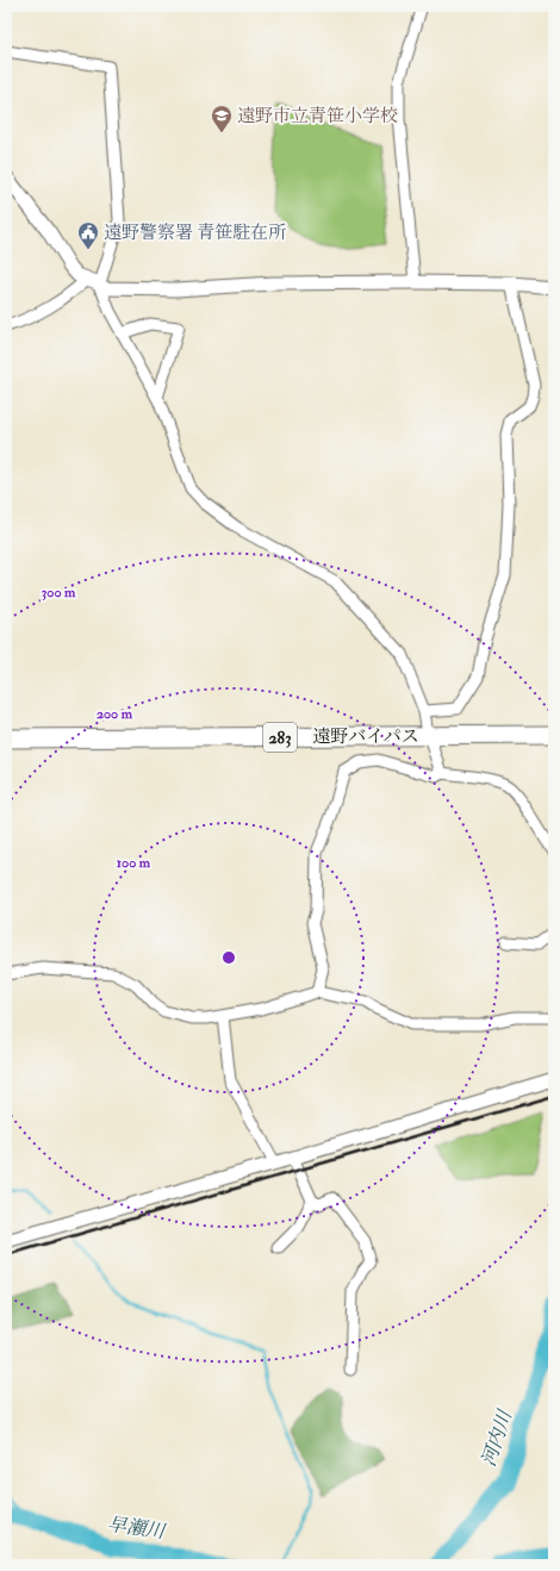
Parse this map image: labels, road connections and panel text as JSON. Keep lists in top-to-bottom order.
{
  "streets": {
    "highway": ["遠野バイパス", "283"]
  },
  "water": ["河内川", "早瀬川"],
  "places": {
    "school or university": ["遠野市立青笹小学校"],
    "public building": ["遠野警察署 青笹駐在所"]
  },
  "rings": ["300 m", "200 m", "100 m"]
}
